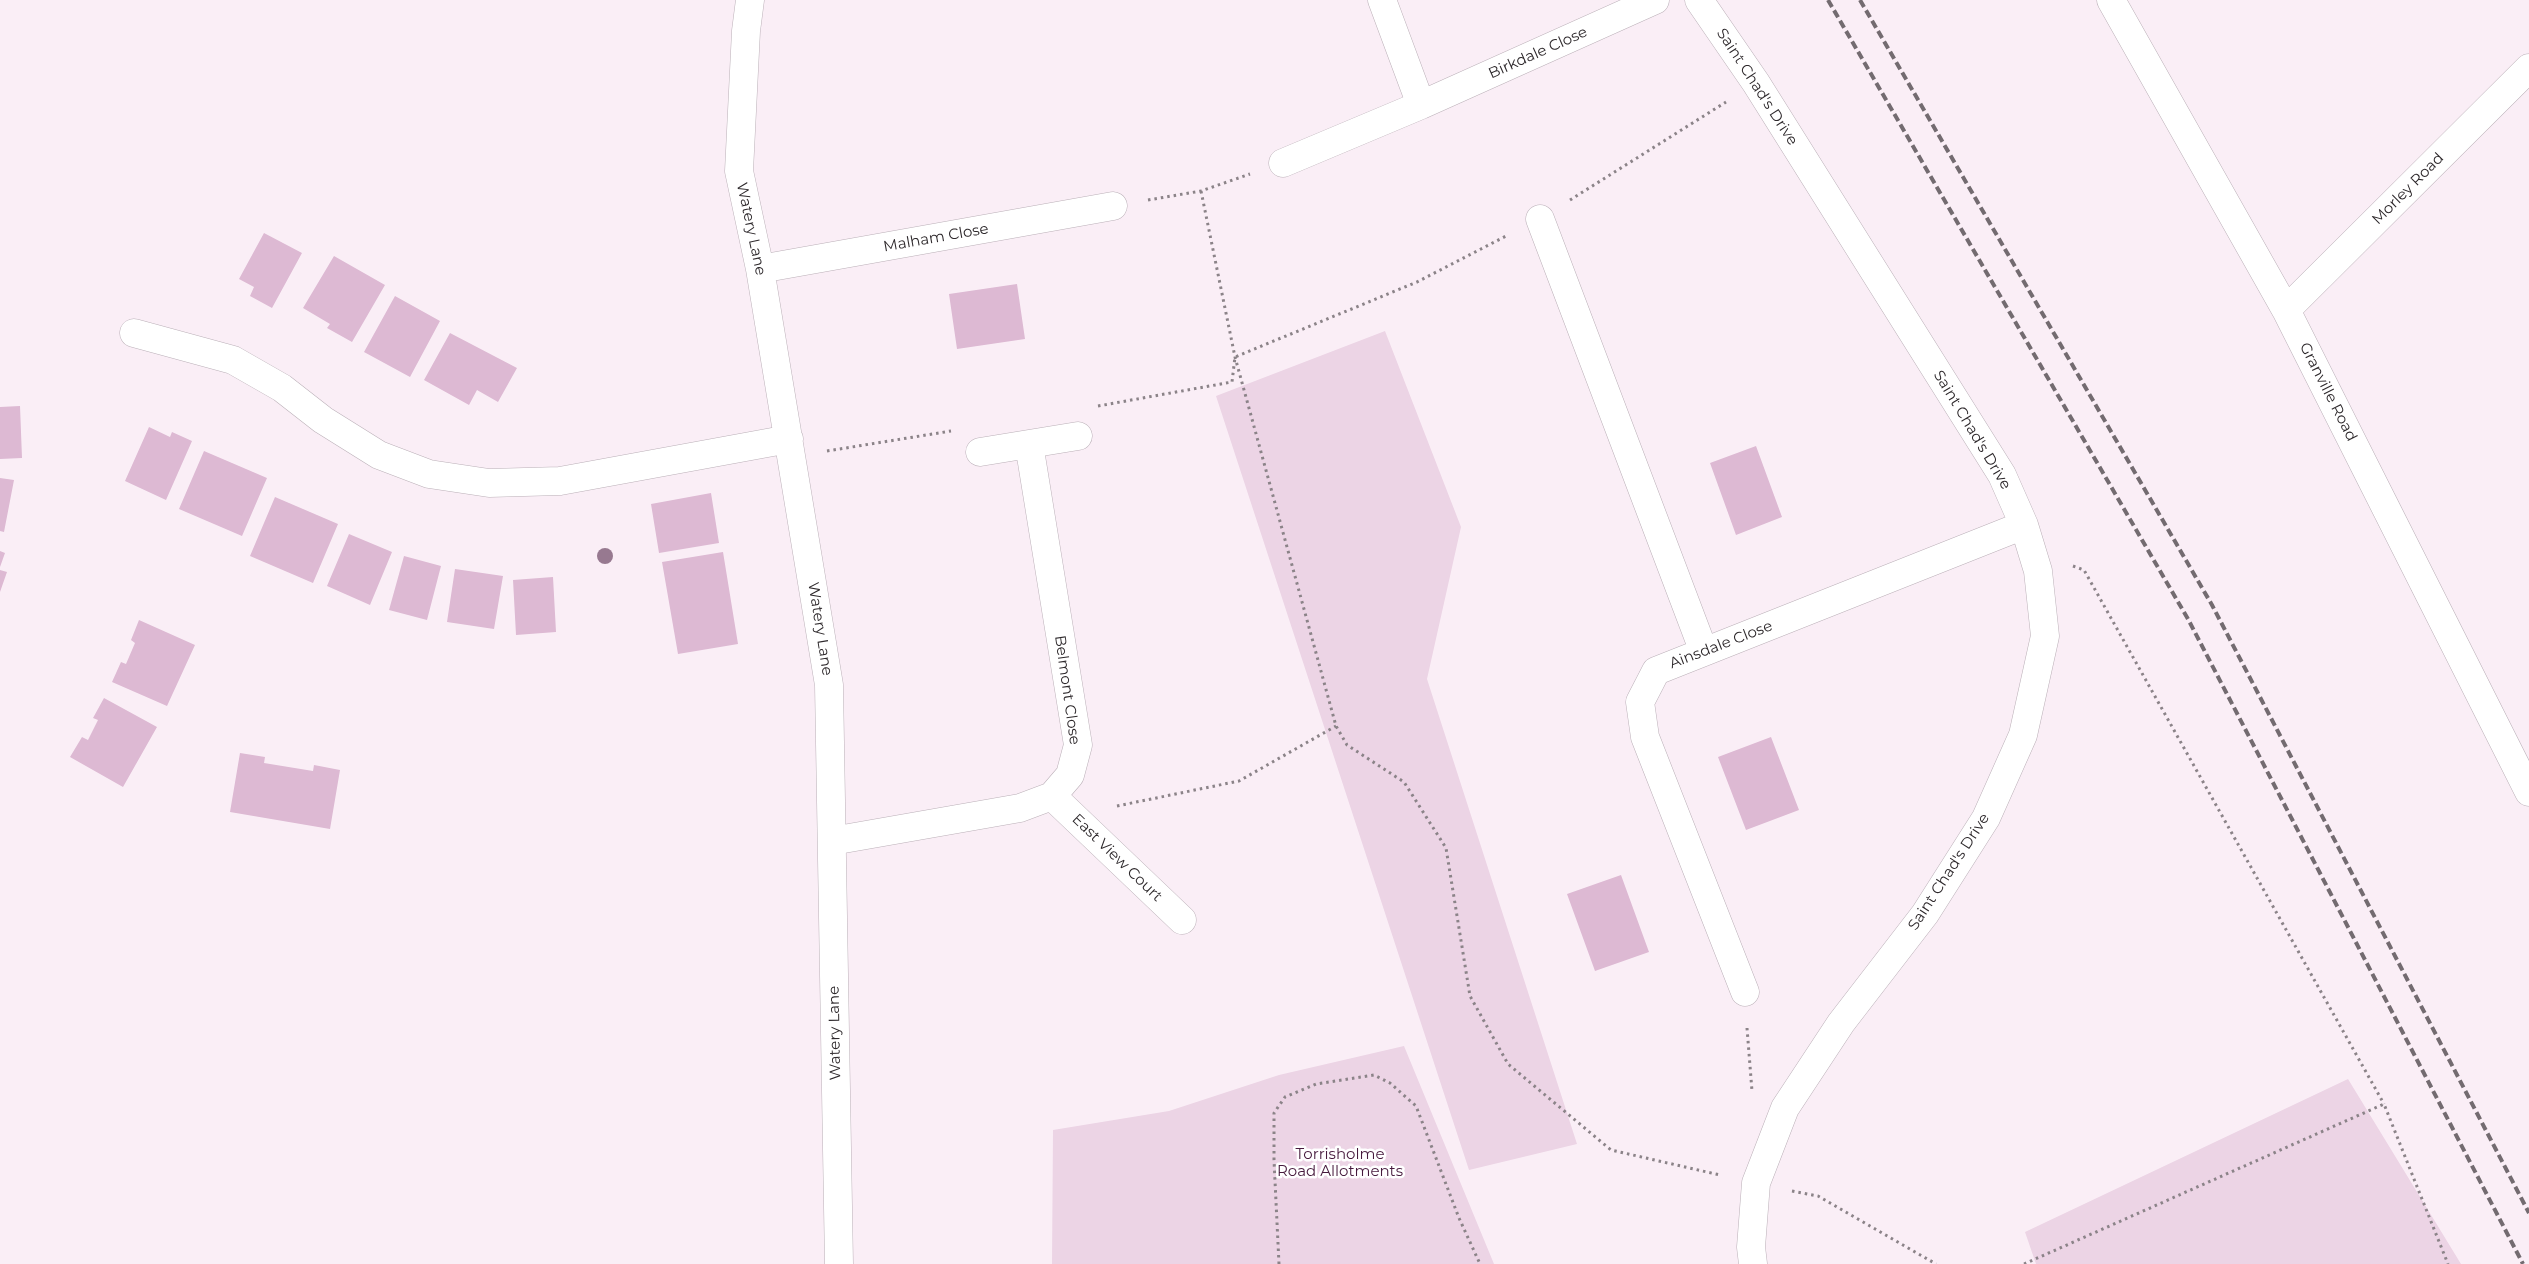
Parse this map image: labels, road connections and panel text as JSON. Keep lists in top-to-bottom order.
{
  "streets": {
    "street": [
      "Birkdale Close",
      "Saint Chad's Drive",
      "Morley Road",
      "Watery Lane",
      "Malham Close",
      "Granville Road",
      "Ainsdale Close",
      "Belmont Close",
      "East View Court"
    ]
  },
  "crossings": [
    ["Saint Chad's Drive", "Ainsdale Close"],
    ["Morley Road", "Granville Road"],
    ["Watery Lane", "Malham Close"],
    ["Watery Lane", "Belmont Close"],
    ["Belmont Close", "East View Court"]
  ],
  "parks": ["Torrisholme Road Allotments"]
}
